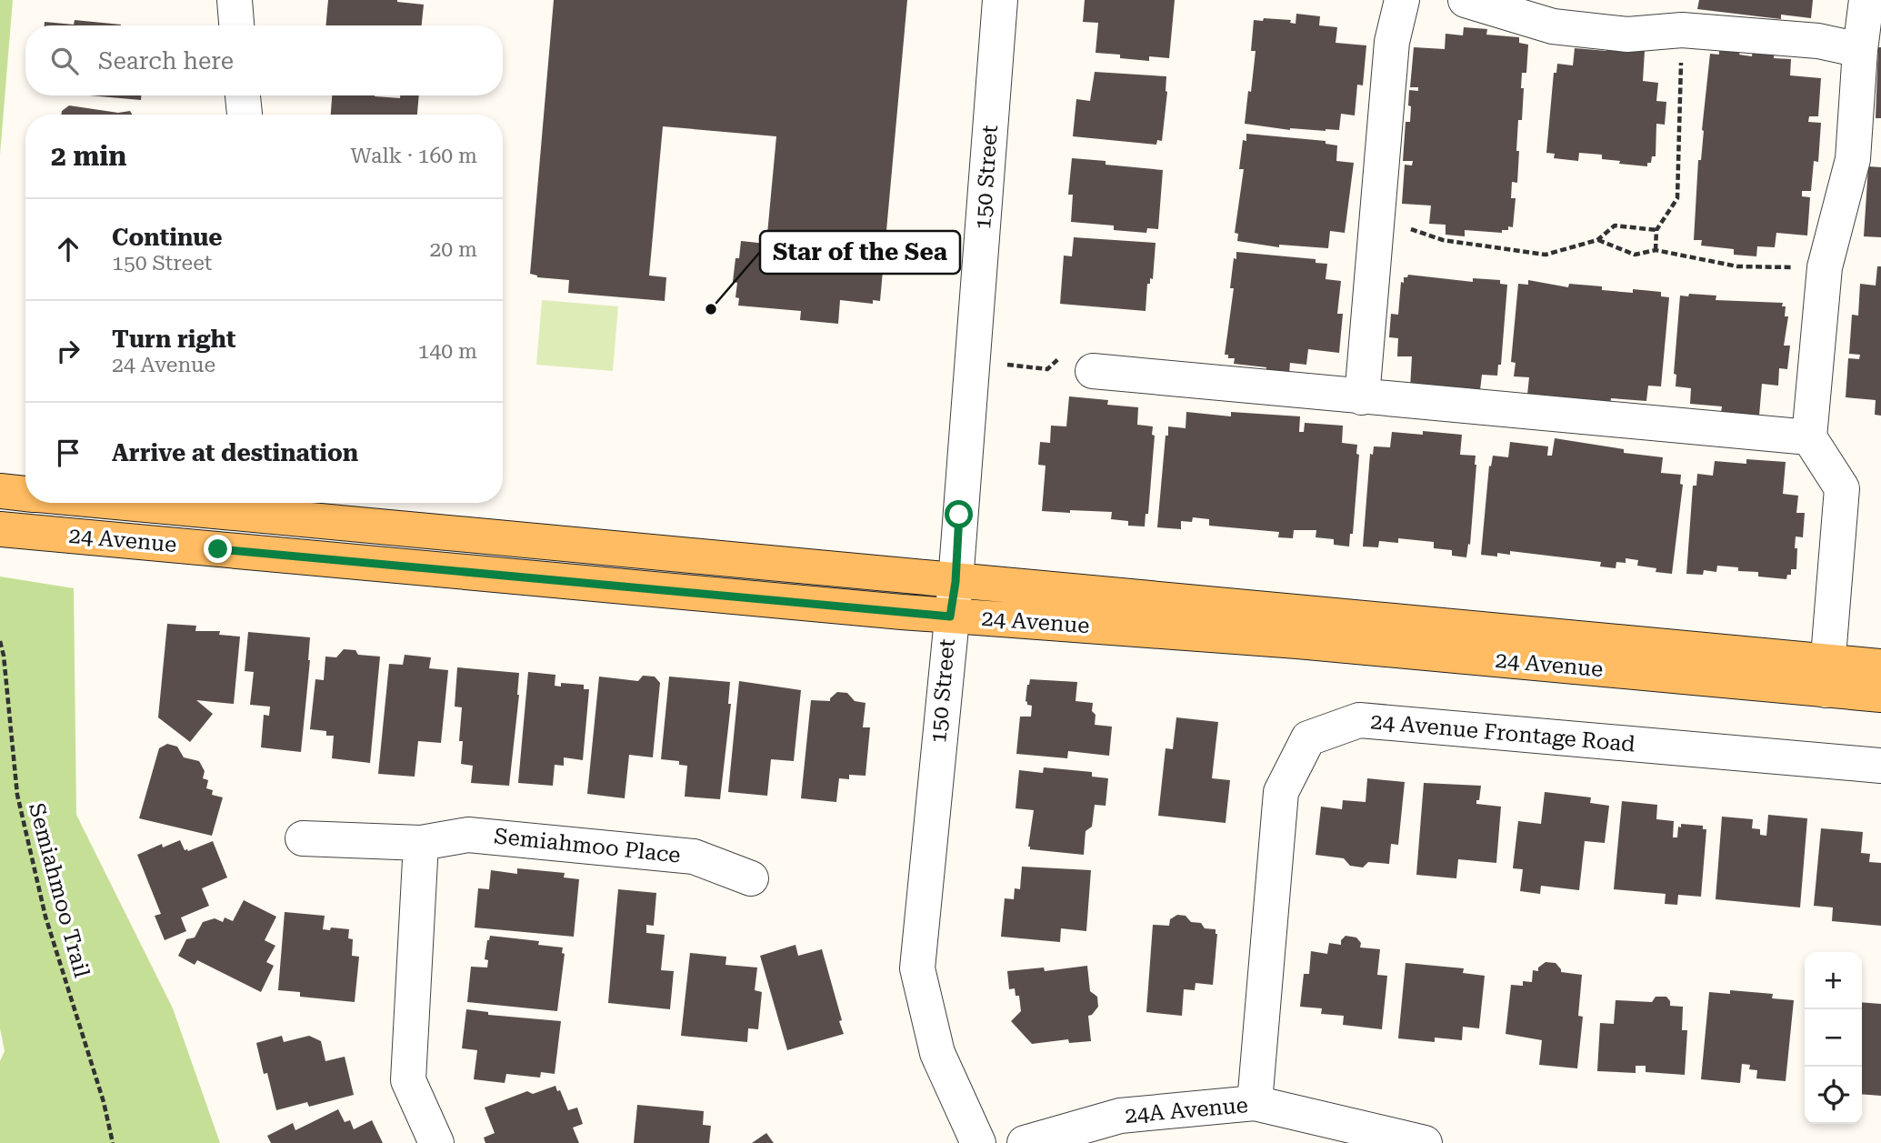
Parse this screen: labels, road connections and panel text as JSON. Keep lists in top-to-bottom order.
{
  "streets": {
    "main road": ["24 Avenue"],
    "street": [
      "150 Street",
      "24 Avenue Frontage Road",
      "Semiahmoo Place",
      "24A Avenue"
    ],
    "path": ["Semiahmoo Trail"]
  },
  "crossings": [
    ["150 Street", "24 Avenue"],
    ["24 Avenue Frontage Road", "24A Avenue"]
  ],
  "places": ["Star of the Sea"],
  "page": {
    "search": "Search here",
    "heading": ["2 min", "Walk · 160 m"],
    "list": [
      ["Continue", "150 Street", "20 m"],
      ["Turn right", "24 Avenue", "140 m"],
      "Arrive at destination"
    ],
    "map_buttons": ["+", "−"]
  }
}
